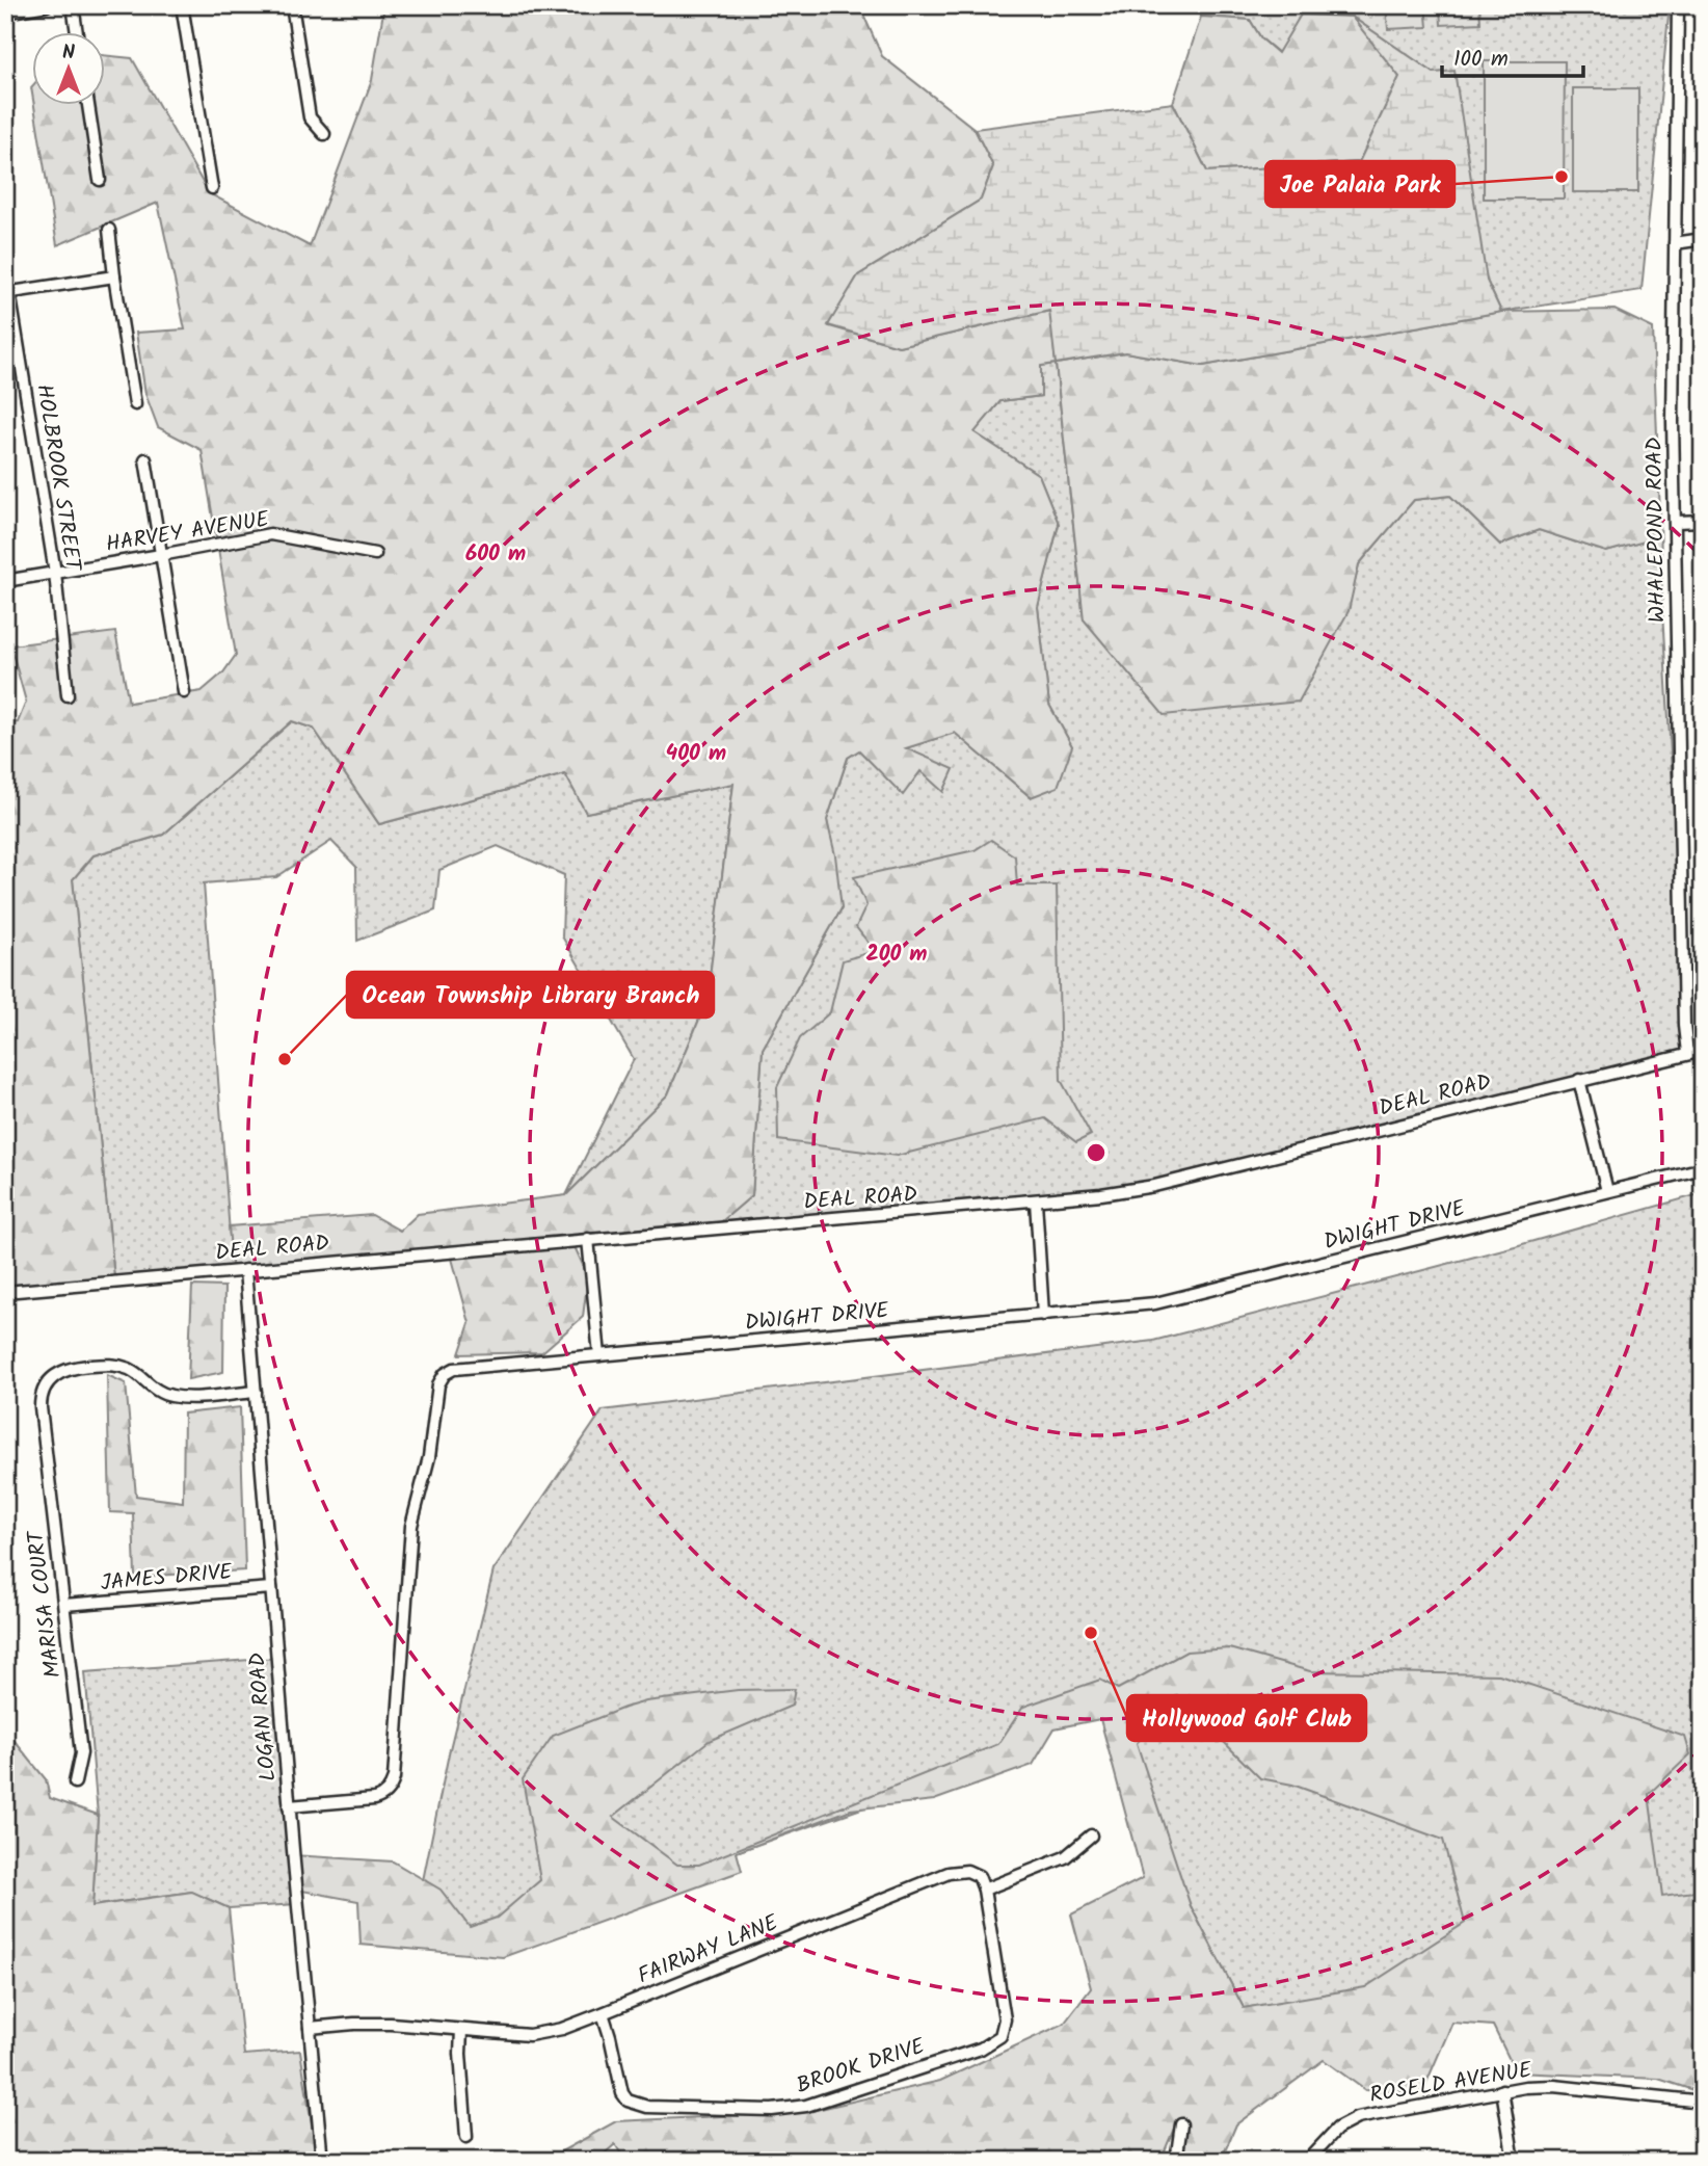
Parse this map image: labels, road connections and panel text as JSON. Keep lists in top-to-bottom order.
{
  "streets": {
    "street": [
      "HOLBROOK STREET",
      "WHALEPOND ROAD",
      "HARVEY AVENUE",
      "DEAL ROAD",
      "DWIGHT DRIVE",
      "JAMES DRIVE",
      "MARISA COURT",
      "LOGAN ROAD",
      "FAIRWAY LANE",
      "BROOK DRIVE",
      "ROSELD AVENUE"
    ]
  },
  "crossings": [
    ["HOLBROOK STREET", "HARVEY AVENUE"],
    ["WHALEPOND ROAD", "DEAL ROAD"],
    ["DEAL ROAD", "LOGAN ROAD"],
    ["DWIGHT DRIVE", "LOGAN ROAD"],
    ["JAMES DRIVE", "MARISA COURT"],
    ["JAMES DRIVE", "LOGAN ROAD"],
    ["MARISA COURT", "LOGAN ROAD"],
    ["LOGAN ROAD", "FAIRWAY LANE"],
    ["FAIRWAY LANE", "BROOK DRIVE"]
  ],
  "places": ["Joe Palaia Park", "Ocean Township Library Branch", "Hollywood Golf Club"],
  "scale_bar": "100 m",
  "north": "top",
  "rings": ["600 m", "400 m", "200 m"]
}
